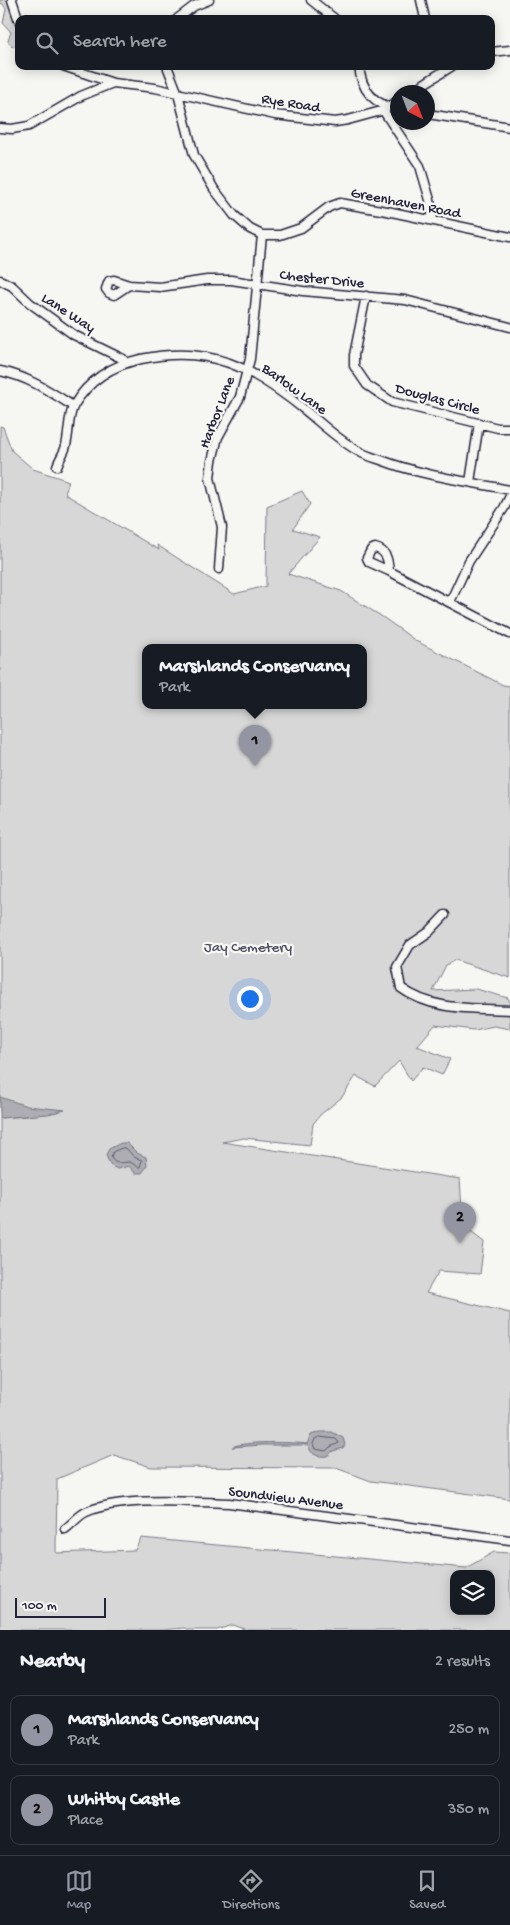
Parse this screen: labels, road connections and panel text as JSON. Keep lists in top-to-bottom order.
{
  "streets": {
    "street": [
      "Rye Road",
      "Greenhaven Road",
      "Chester Drive",
      "Lane Way",
      "Barlow Lane",
      "Douglas Circle",
      "Harbor Lane",
      "Soundview Avenue"
    ]
  },
  "crossings": [
    ["Greenhaven Road", "Harbor Lane"],
    ["Chester Drive", "Douglas Circle"],
    ["Chester Drive", "Harbor Lane"],
    ["Lane Way", "Barlow Lane"],
    ["Barlow Lane", "Harbor Lane"]
  ],
  "parks": ["Jay Cemetery"],
  "scale_bar": "100 m",
  "north": "bottom right",
  "page": {
    "search": "Search here",
    "popup": ["Marshlands Conservancy", "Park"],
    "pins": ["1", "2"],
    "scale": "100 m",
    "heading": ["Nearby", "2 results"],
    "list": [
      {
        "mark": "1",
        "name": "Marshlands Conservancy",
        "note": "Park",
        "value": "250 m"
      },
      {
        "mark": "2",
        "name": "Whitby Castle",
        "note": "Place",
        "value": "350 m"
      }
    ],
    "nav": ["Map", "Directions", "Saved"]
  }
}
